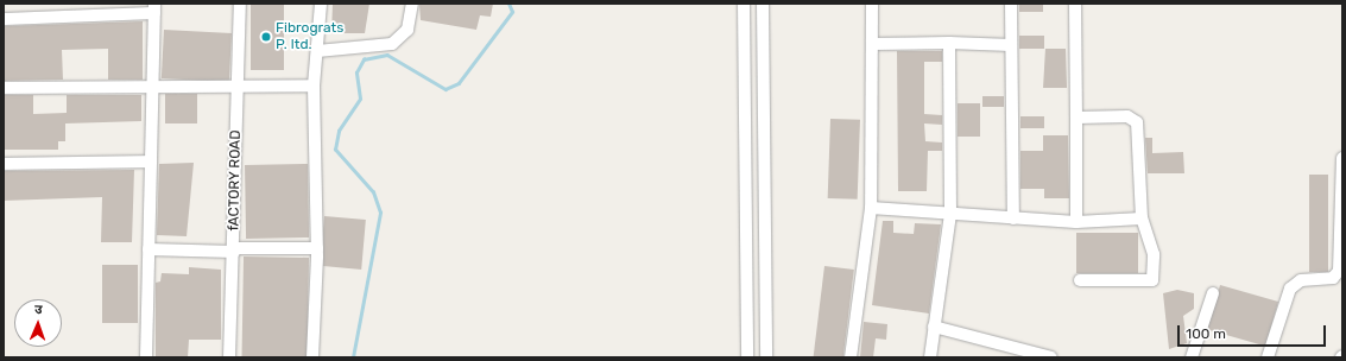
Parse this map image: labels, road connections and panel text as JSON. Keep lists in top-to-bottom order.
{
  "streets": {
    "street": ["fACTORY ROAD"]
  },
  "places": ["Fibrograts P. ltd."],
  "scale_bar": "100 m",
  "north": "top"
}
